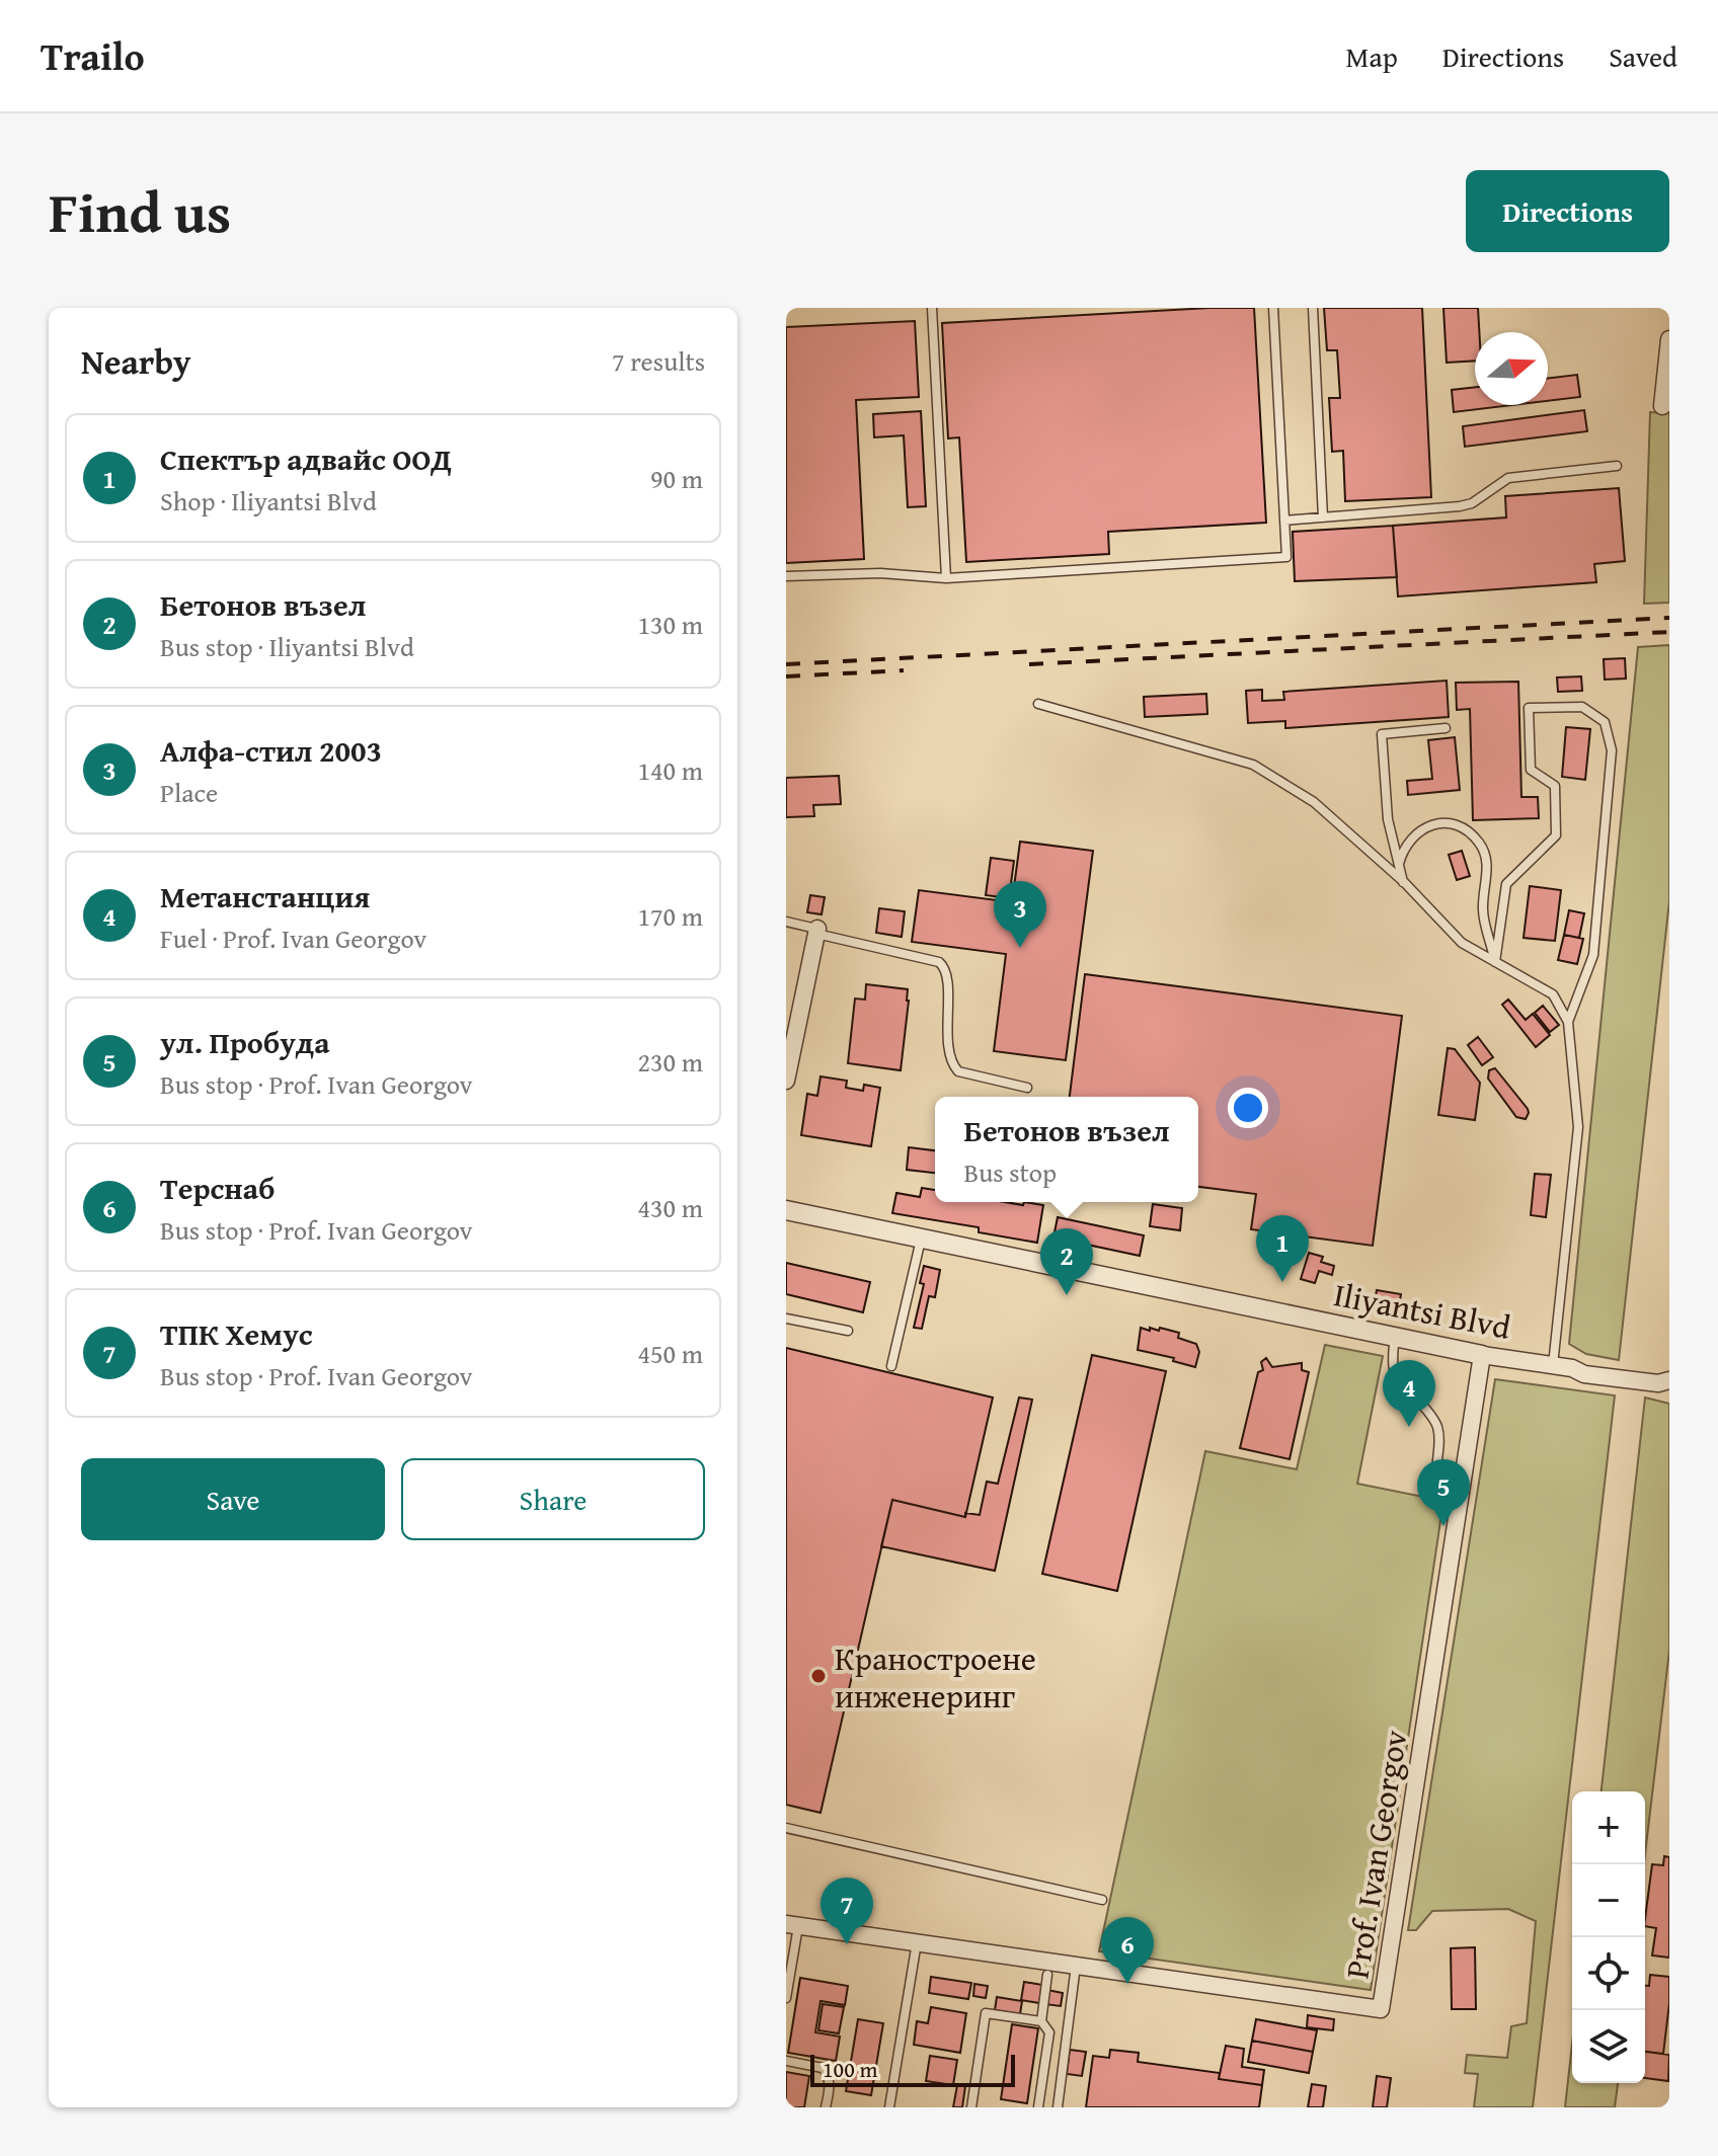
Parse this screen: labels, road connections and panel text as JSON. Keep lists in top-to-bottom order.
{
  "streets": {
    "street": ["Iliyantsi Blvd", "Prof. Ivan Georgov"]
  },
  "crossings": [
    ["Iliyantsi Blvd", "Prof. Ivan Georgov"]
  ],
  "places": ["Краностроене инженеринг"],
  "scale_bar": "100 m",
  "north": "right",
  "page": {
    "header": "Trailo",
    "nav": ["Map", "Directions", "Saved"],
    "title": "Find us",
    "buttons": [
      "Directions",
      ["Save", "Share"]
    ],
    "heading": ["Nearby", "7 results"],
    "list": [
      {
        "mark": "1",
        "name": "Спектър адвайс ООД",
        "note": "Shop · Iliyantsi Blvd",
        "value": "90 m"
      },
      {
        "mark": "2",
        "name": "Бетонов възел",
        "note": "Bus stop · Iliyantsi Blvd",
        "value": "130 m"
      },
      {
        "mark": "3",
        "name": "Алфа-стил 2003",
        "note": "Place",
        "value": "140 m"
      },
      {
        "mark": "4",
        "name": "Метанстанция",
        "note": "Fuel · Prof. Ivan Georgov",
        "value": "170 m"
      },
      {
        "mark": "5",
        "name": "ул. Пробуда",
        "note": "Bus stop · Prof. Ivan Georgov",
        "value": "230 m"
      },
      {
        "mark": "6",
        "name": "Терснаб",
        "note": "Bus stop · Prof. Ivan Georgov",
        "value": "430 m"
      },
      {
        "mark": "7",
        "name": "ТПК Хемус",
        "note": "Bus stop · Prof. Ivan Georgov",
        "value": "450 m"
      }
    ],
    "pins": [
      "3",
      "1",
      "2",
      "4",
      "5",
      "7",
      "6"
    ],
    "popup": ["Бетонов възел", "Bus stop"],
    "map_buttons": ["+", "−"],
    "scale": "100 m"
  }
}
